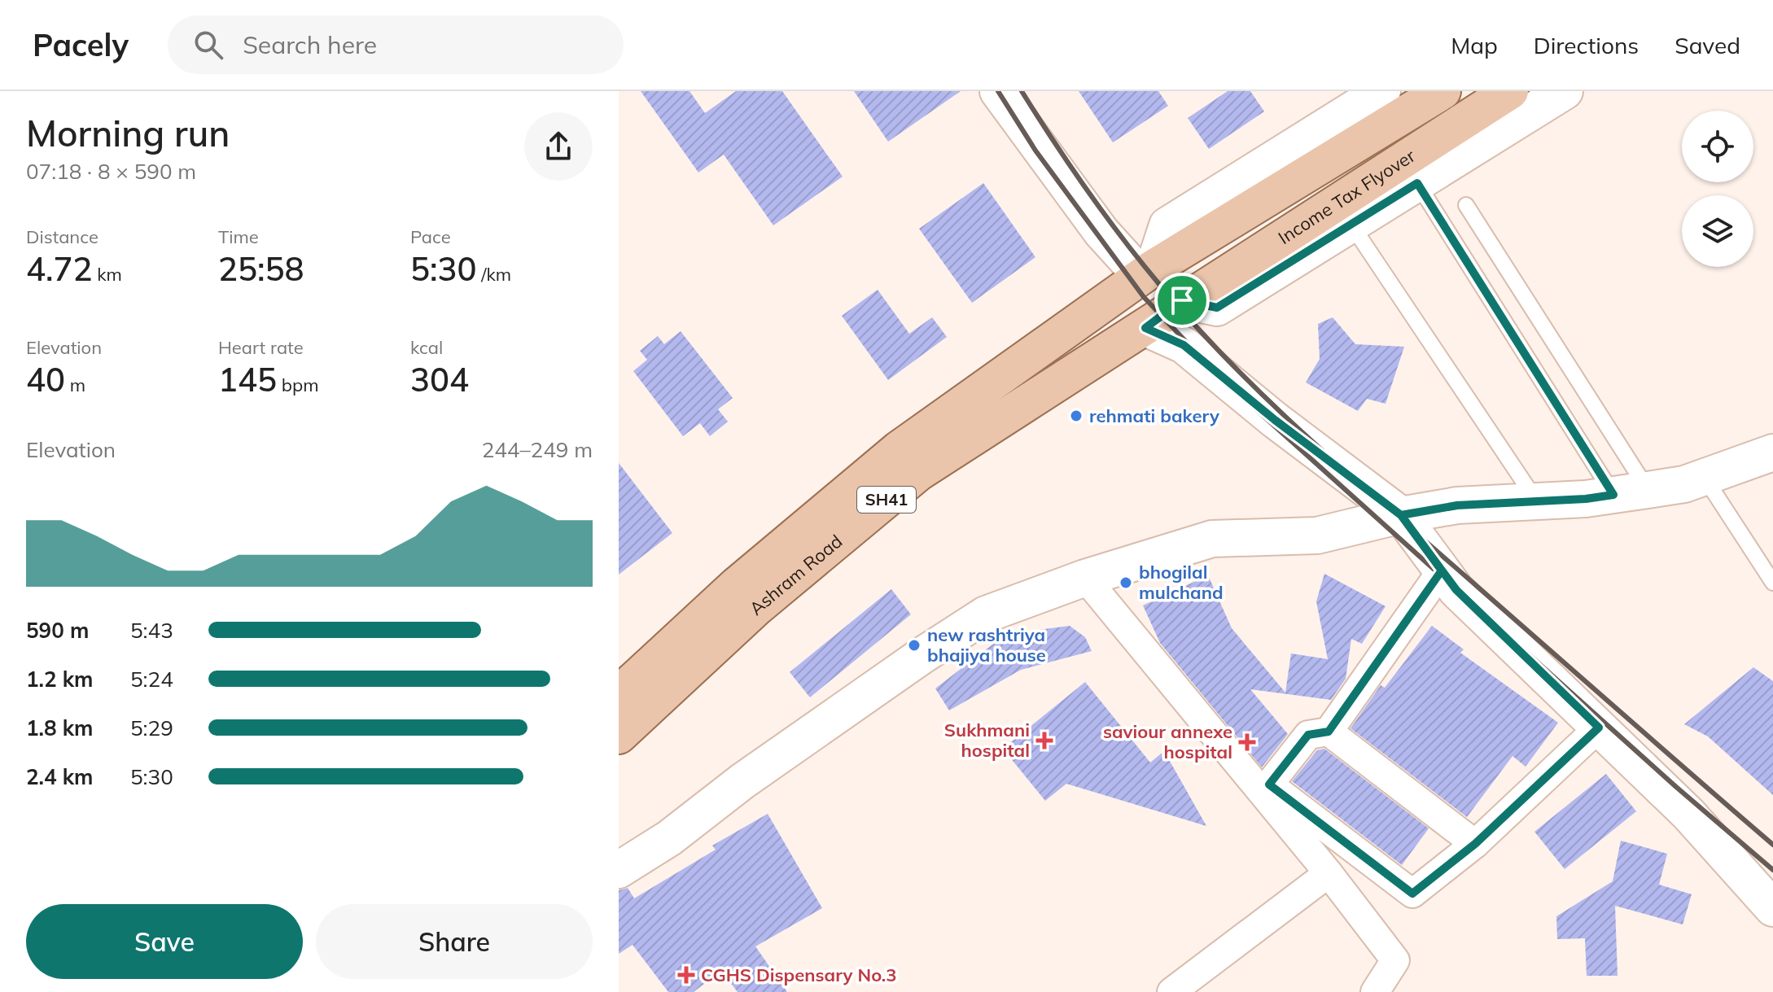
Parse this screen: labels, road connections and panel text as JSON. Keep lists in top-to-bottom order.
{
  "streets": {
    "main road": ["Income Tax Flyover", "SH41", "Ashram Road"]
  },
  "crossings": [
    ["Income Tax Flyover", "Ashram Road"]
  ],
  "places": {
    "other": ["rehmati bakery", "bhogilal mulchand", "new rashtriya bhajiya house"],
    "health": ["Sukhmani hospital", "saviour annexe hospital", "CGHS Dispensary No.3"]
  },
  "page": {
    "header": "Pacely",
    "search": "Search here",
    "nav": ["Map", "Directions", "Saved"],
    "heading": ["Morning run", "07:18 · 8 × 590 m"],
    "stats": [
      ["Distance", "4.72 km"],
      ["Time", "25:58"],
      ["Pace", "5:30 /km"],
      ["Elevation", "40 m"],
      ["Heart rate", "145 bpm"],
      ["kcal", "304"]
    ],
    "chart": ["Elevation", "244–249 m"],
    "list": [
      {
        "name": "590 m",
        "note": "5:43"
      },
      {
        "name": "1.2 km",
        "note": "5:24"
      },
      {
        "name": "1.8 km",
        "note": "5:29"
      },
      {
        "name": "2.4 km",
        "note": "5:30"
      }
    ],
    "buttons": ["Save", "Share"]
  }
}
